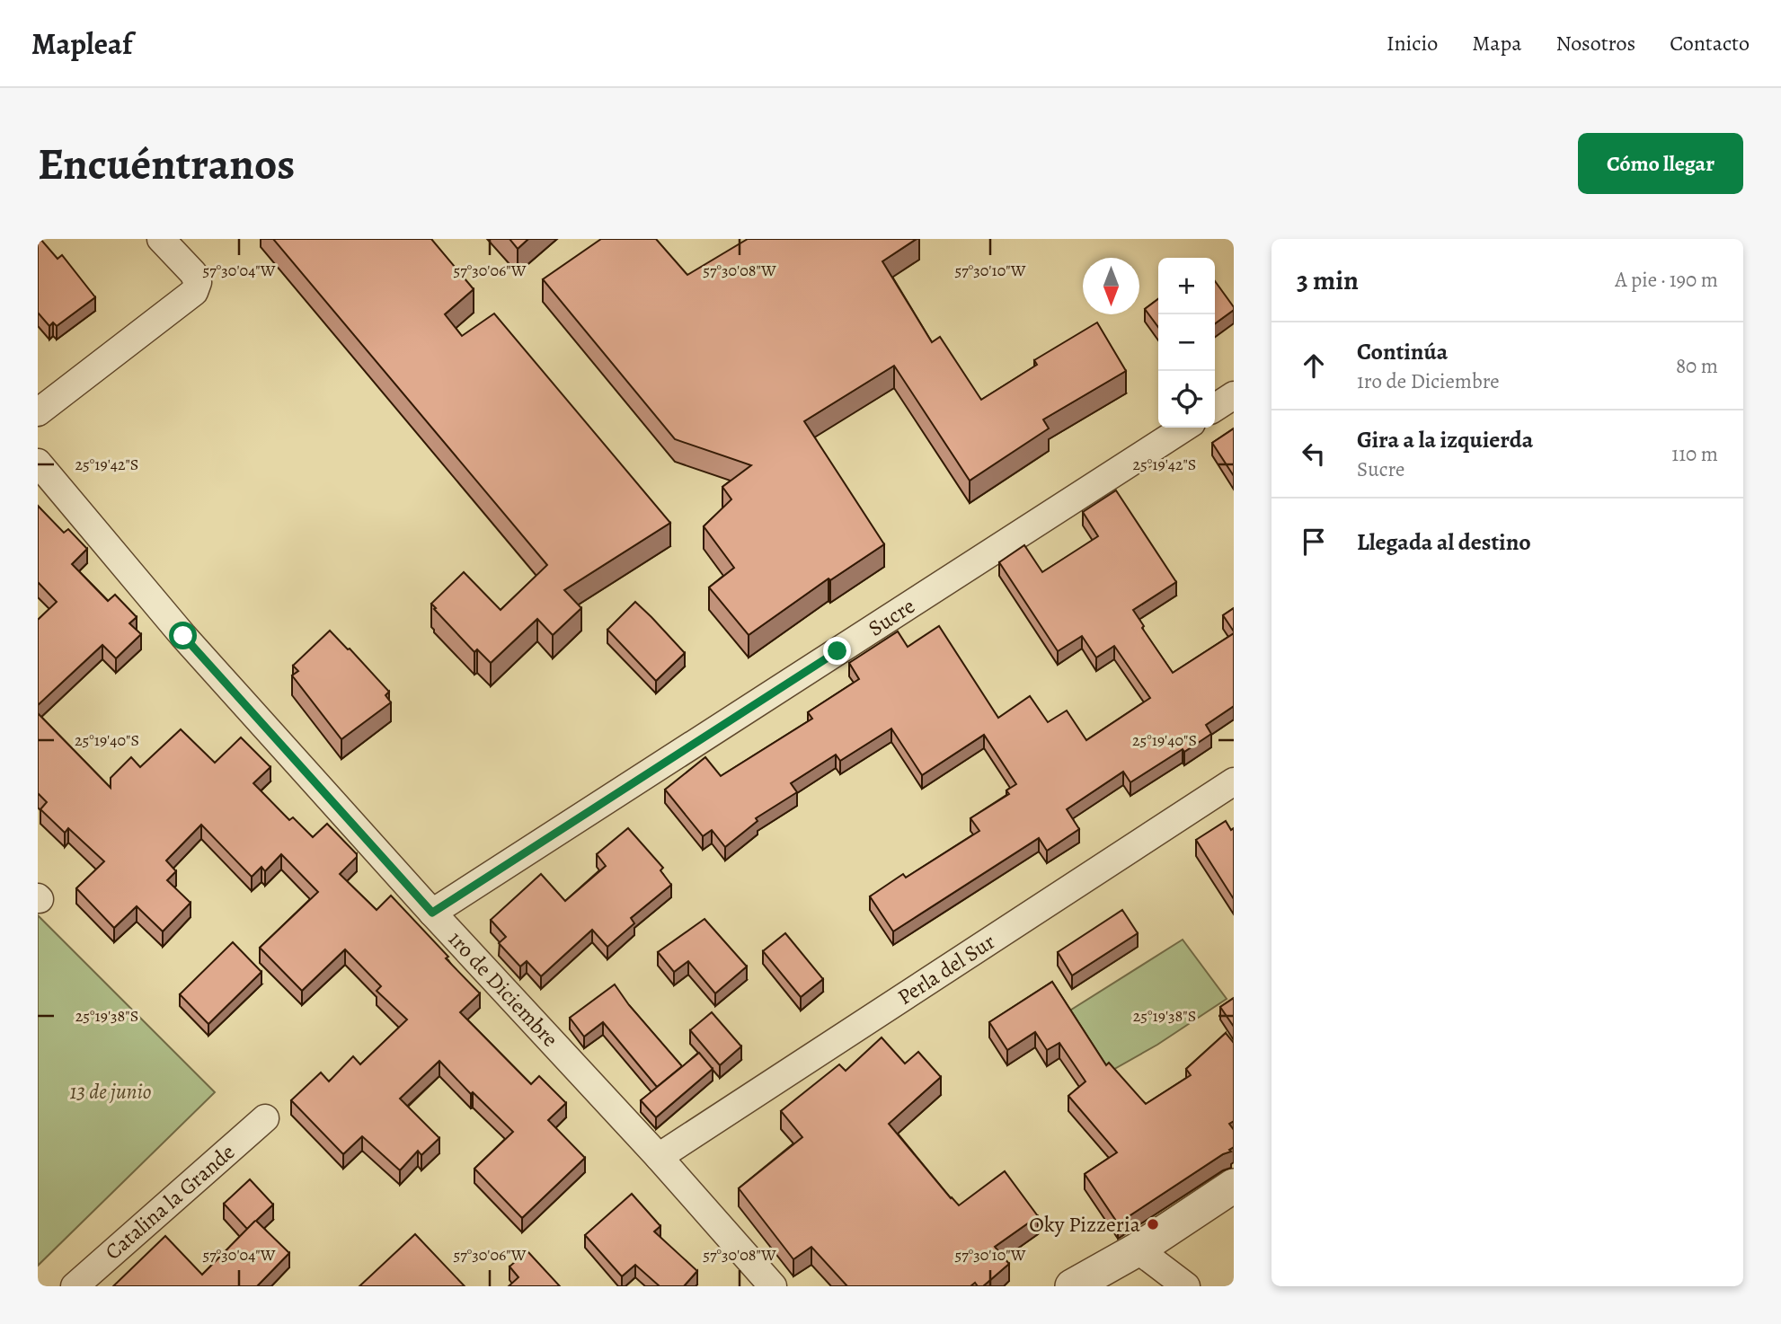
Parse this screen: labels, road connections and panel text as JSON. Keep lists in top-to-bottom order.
{
  "streets": {
    "street": [
      "Sucre",
      "Perla del Sur",
      "1ro de Diciembre",
      "Catalina la Grande"
    ]
  },
  "crossings": [
    ["Sucre", "1ro de Diciembre"],
    ["Perla del Sur", "1ro de Diciembre"]
  ],
  "parks": ["13 de junio"],
  "places": ["Oky Pizzeria"],
  "north": "bottom",
  "page": {
    "header": "Mapleaf",
    "nav": [
      "Inicio",
      "Mapa",
      "Nosotros",
      "Contacto"
    ],
    "buttons": "Cómo llegar",
    "title": "Encuéntranos",
    "heading": ["3 min", "A pie · 190 m"],
    "map_buttons": ["+", "−"],
    "list": [
      ["Continúa", "1ro de Diciembre", "80 m"],
      ["Gira a la izquierda", "Sucre", "110 m"],
      "Llegada al destino"
    ]
  },
  "coordinates": [
    "57°30'04\"W",
    "57°30'06\"W",
    "57°30'08\"W",
    "57°30'10\"W",
    "25°19'42\"S",
    "25°19'40\"S",
    "25°19'38\"S"
  ]
}
